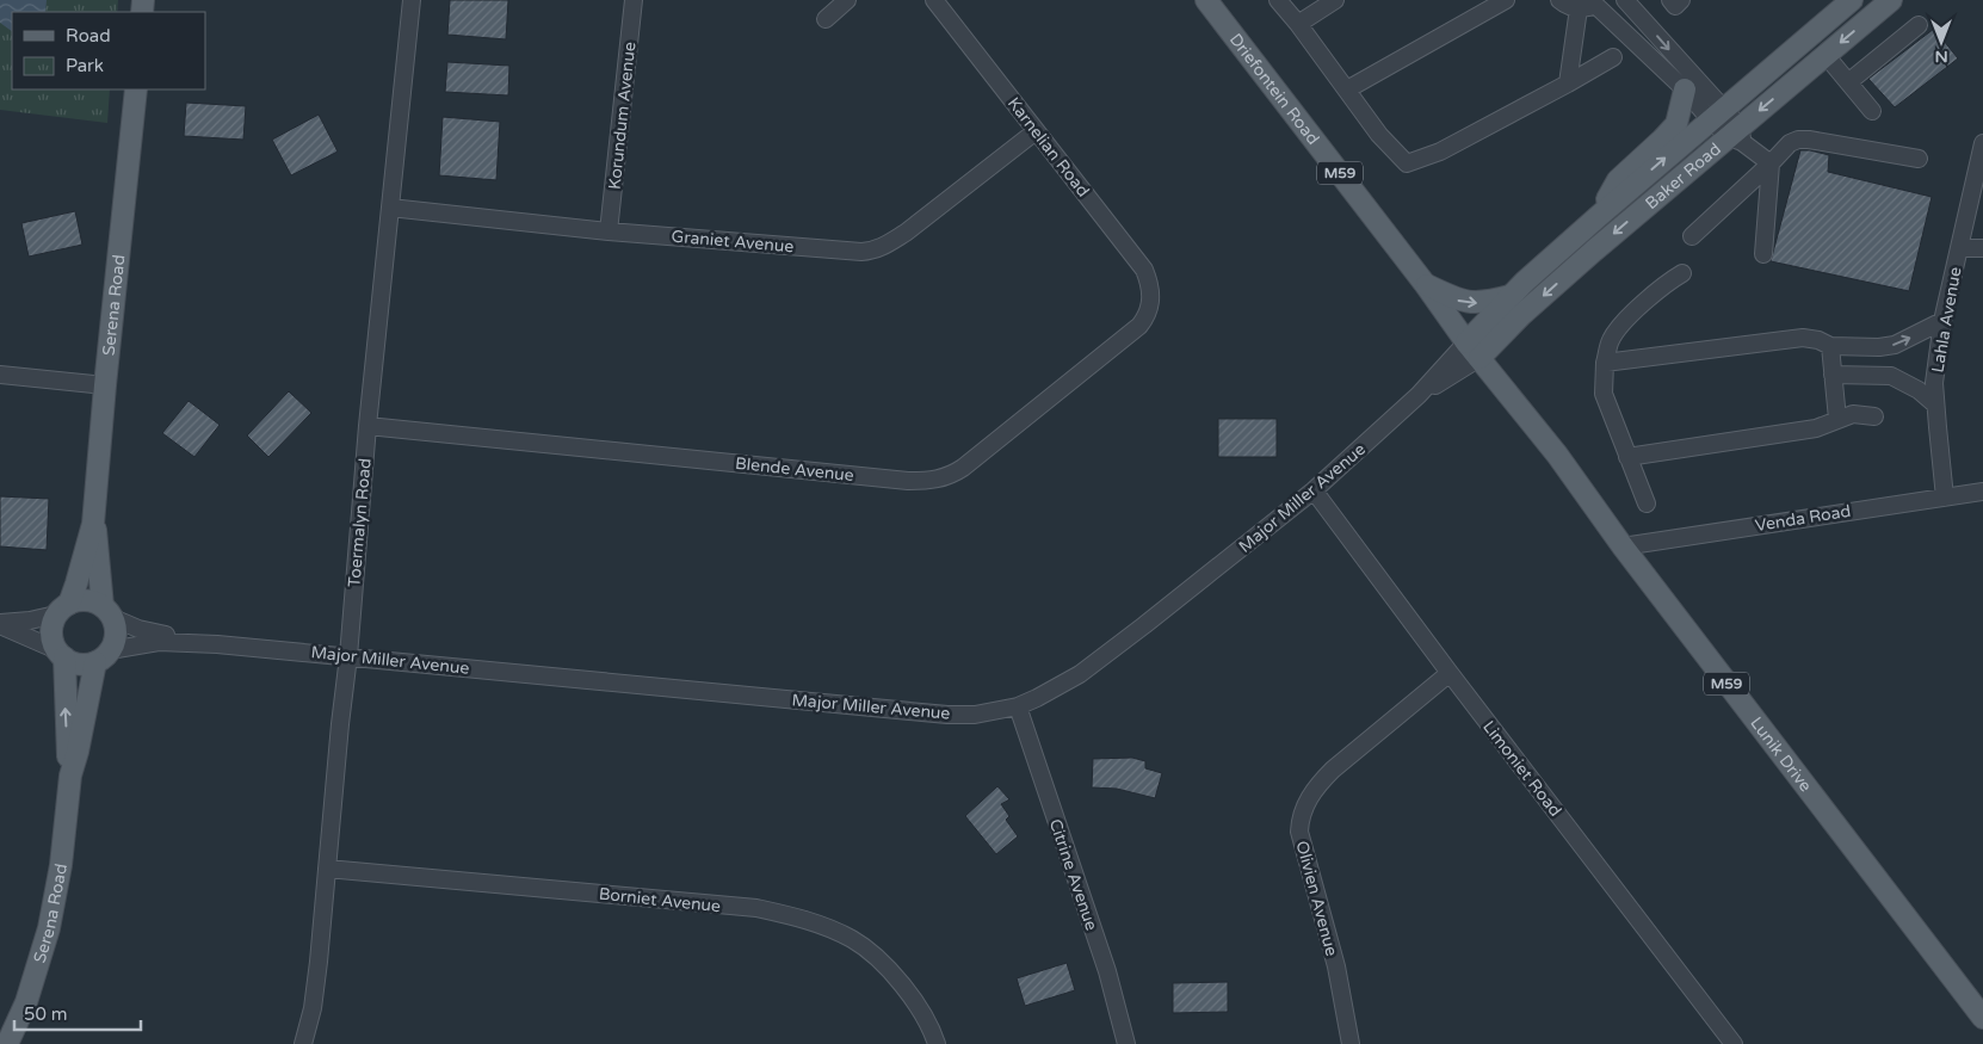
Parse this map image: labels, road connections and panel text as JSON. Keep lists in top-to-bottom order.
{
  "streets": {
    "main road": [
      "Driefontein Road",
      "M59",
      "Baker Road",
      "Serena Road",
      "Lunik Drive"
    ],
    "street": [
      "Korundum Avenue",
      "Karnelian Road",
      "Graniet Avenue",
      "Lahla Avenue",
      "Blende Avenue",
      "Major Miller Avenue",
      "Venda Road",
      "Toermalyn Road",
      "Limoniet Road",
      "Citrine Avenue",
      "Olivien Avenue",
      "Borniet Avenue"
    ]
  },
  "crossings": [
    ["Driefontein Road", "Baker Road"],
    ["Driefontein Road", "Major Miller Avenue"],
    ["Driefontein Road", "Lunik Drive"],
    ["Korundum Avenue", "Graniet Avenue"],
    ["Karnelian Road", "Graniet Avenue"],
    ["Karnelian Road", "Blende Avenue"],
    ["Baker Road", "Major Miller Avenue"],
    ["Baker Road", "Lunik Drive"],
    ["Graniet Avenue", "Toermalyn Road"],
    ["Serena Road", "Major Miller Avenue"],
    ["Lahla Avenue", "Venda Road"],
    ["Blende Avenue", "Toermalyn Road"],
    ["Major Miller Avenue", "Toermalyn Road"],
    ["Major Miller Avenue", "Lunik Drive"],
    ["Major Miller Avenue", "Limoniet Road"],
    ["Major Miller Avenue", "Citrine Avenue"],
    ["Venda Road", "Lunik Drive"],
    ["Toermalyn Road", "Borniet Avenue"],
    ["Limoniet Road", "Olivien Avenue"]
  ],
  "legend": ["Road", "Park"],
  "scale_bar": "50 m",
  "north": "bottom"
}
